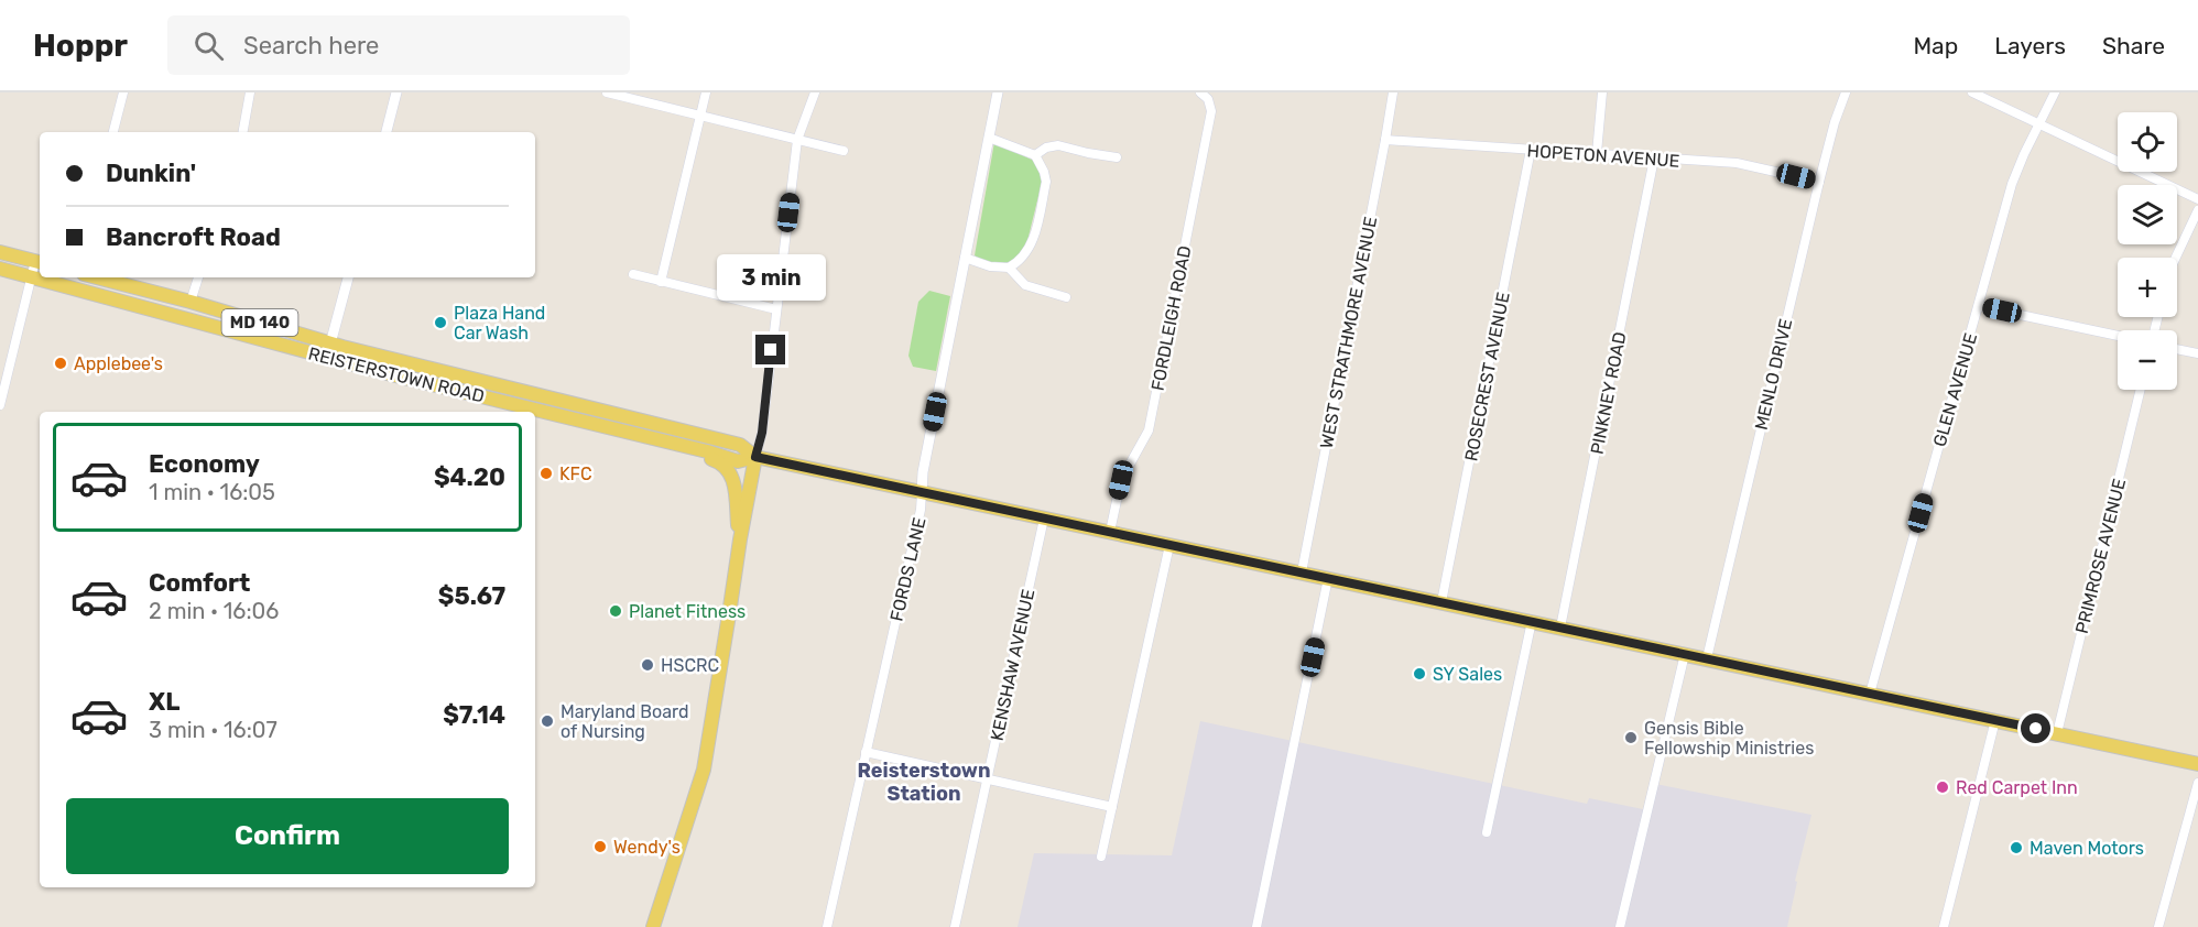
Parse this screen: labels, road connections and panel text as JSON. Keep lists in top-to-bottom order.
{
  "streets": {
    "main road": ["MD 140", "REISTERSTOWN ROAD"],
    "street": [
      "HOPETON AVENUE",
      "FORDLEIGH ROAD",
      "WEST STRATHMORE AVENUE",
      "MENLO DRIVE",
      "ROSECREST AVENUE",
      "GLEN AVENUE",
      "PINKNEY ROAD",
      "PRIMROSE AVENUE",
      "FORDS LANE",
      "KENSHAW AVENUE"
    ]
  },
  "crossings": [
    ["HOPETON AVENUE", "WEST STRATHMORE AVENUE"],
    ["HOPETON AVENUE", "MENLO DRIVE"],
    ["HOPETON AVENUE", "ROSECREST AVENUE"],
    ["HOPETON AVENUE", "PINKNEY ROAD"],
    ["FORDLEIGH ROAD", "REISTERSTOWN ROAD"],
    ["WEST STRATHMORE AVENUE", "REISTERSTOWN ROAD"],
    ["REISTERSTOWN ROAD", "MENLO DRIVE"],
    ["REISTERSTOWN ROAD", "ROSECREST AVENUE"],
    ["REISTERSTOWN ROAD", "GLEN AVENUE"],
    ["REISTERSTOWN ROAD", "PINKNEY ROAD"],
    ["REISTERSTOWN ROAD", "PRIMROSE AVENUE"],
    ["REISTERSTOWN ROAD", "FORDS LANE"],
    ["REISTERSTOWN ROAD", "KENSHAW AVENUE"]
  ],
  "districts": ["Reisterstown Station"],
  "places": [
    "Plaza Hand Car Wash",
    "Applebee's",
    "KFC",
    "Planet Fitness",
    "HSCRC",
    "SY Sales",
    "Maryland Board of Nursing",
    "Gensis Bible Fellowship Ministries",
    "Red Carpet Inn",
    "Wendy's",
    "Maven Motors"
  ],
  "page": {
    "header": "Hoppr",
    "search": "Search here",
    "nav": ["Map", "Layers", "Share"],
    "map_buttons": ["+", "−"],
    "banner": ["Dunkin'", "Bancroft Road"],
    "bubble": "3 min",
    "list": [
      {
        "name": "Economy",
        "note": "1 min · 16:05",
        "value": "$4.20"
      },
      {
        "name": "Comfort",
        "note": "2 min · 16:06",
        "value": "$5.67"
      },
      {
        "name": "XL",
        "note": "3 min · 16:07",
        "value": "$7.14"
      }
    ],
    "buttons": "Confirm"
  }
}
